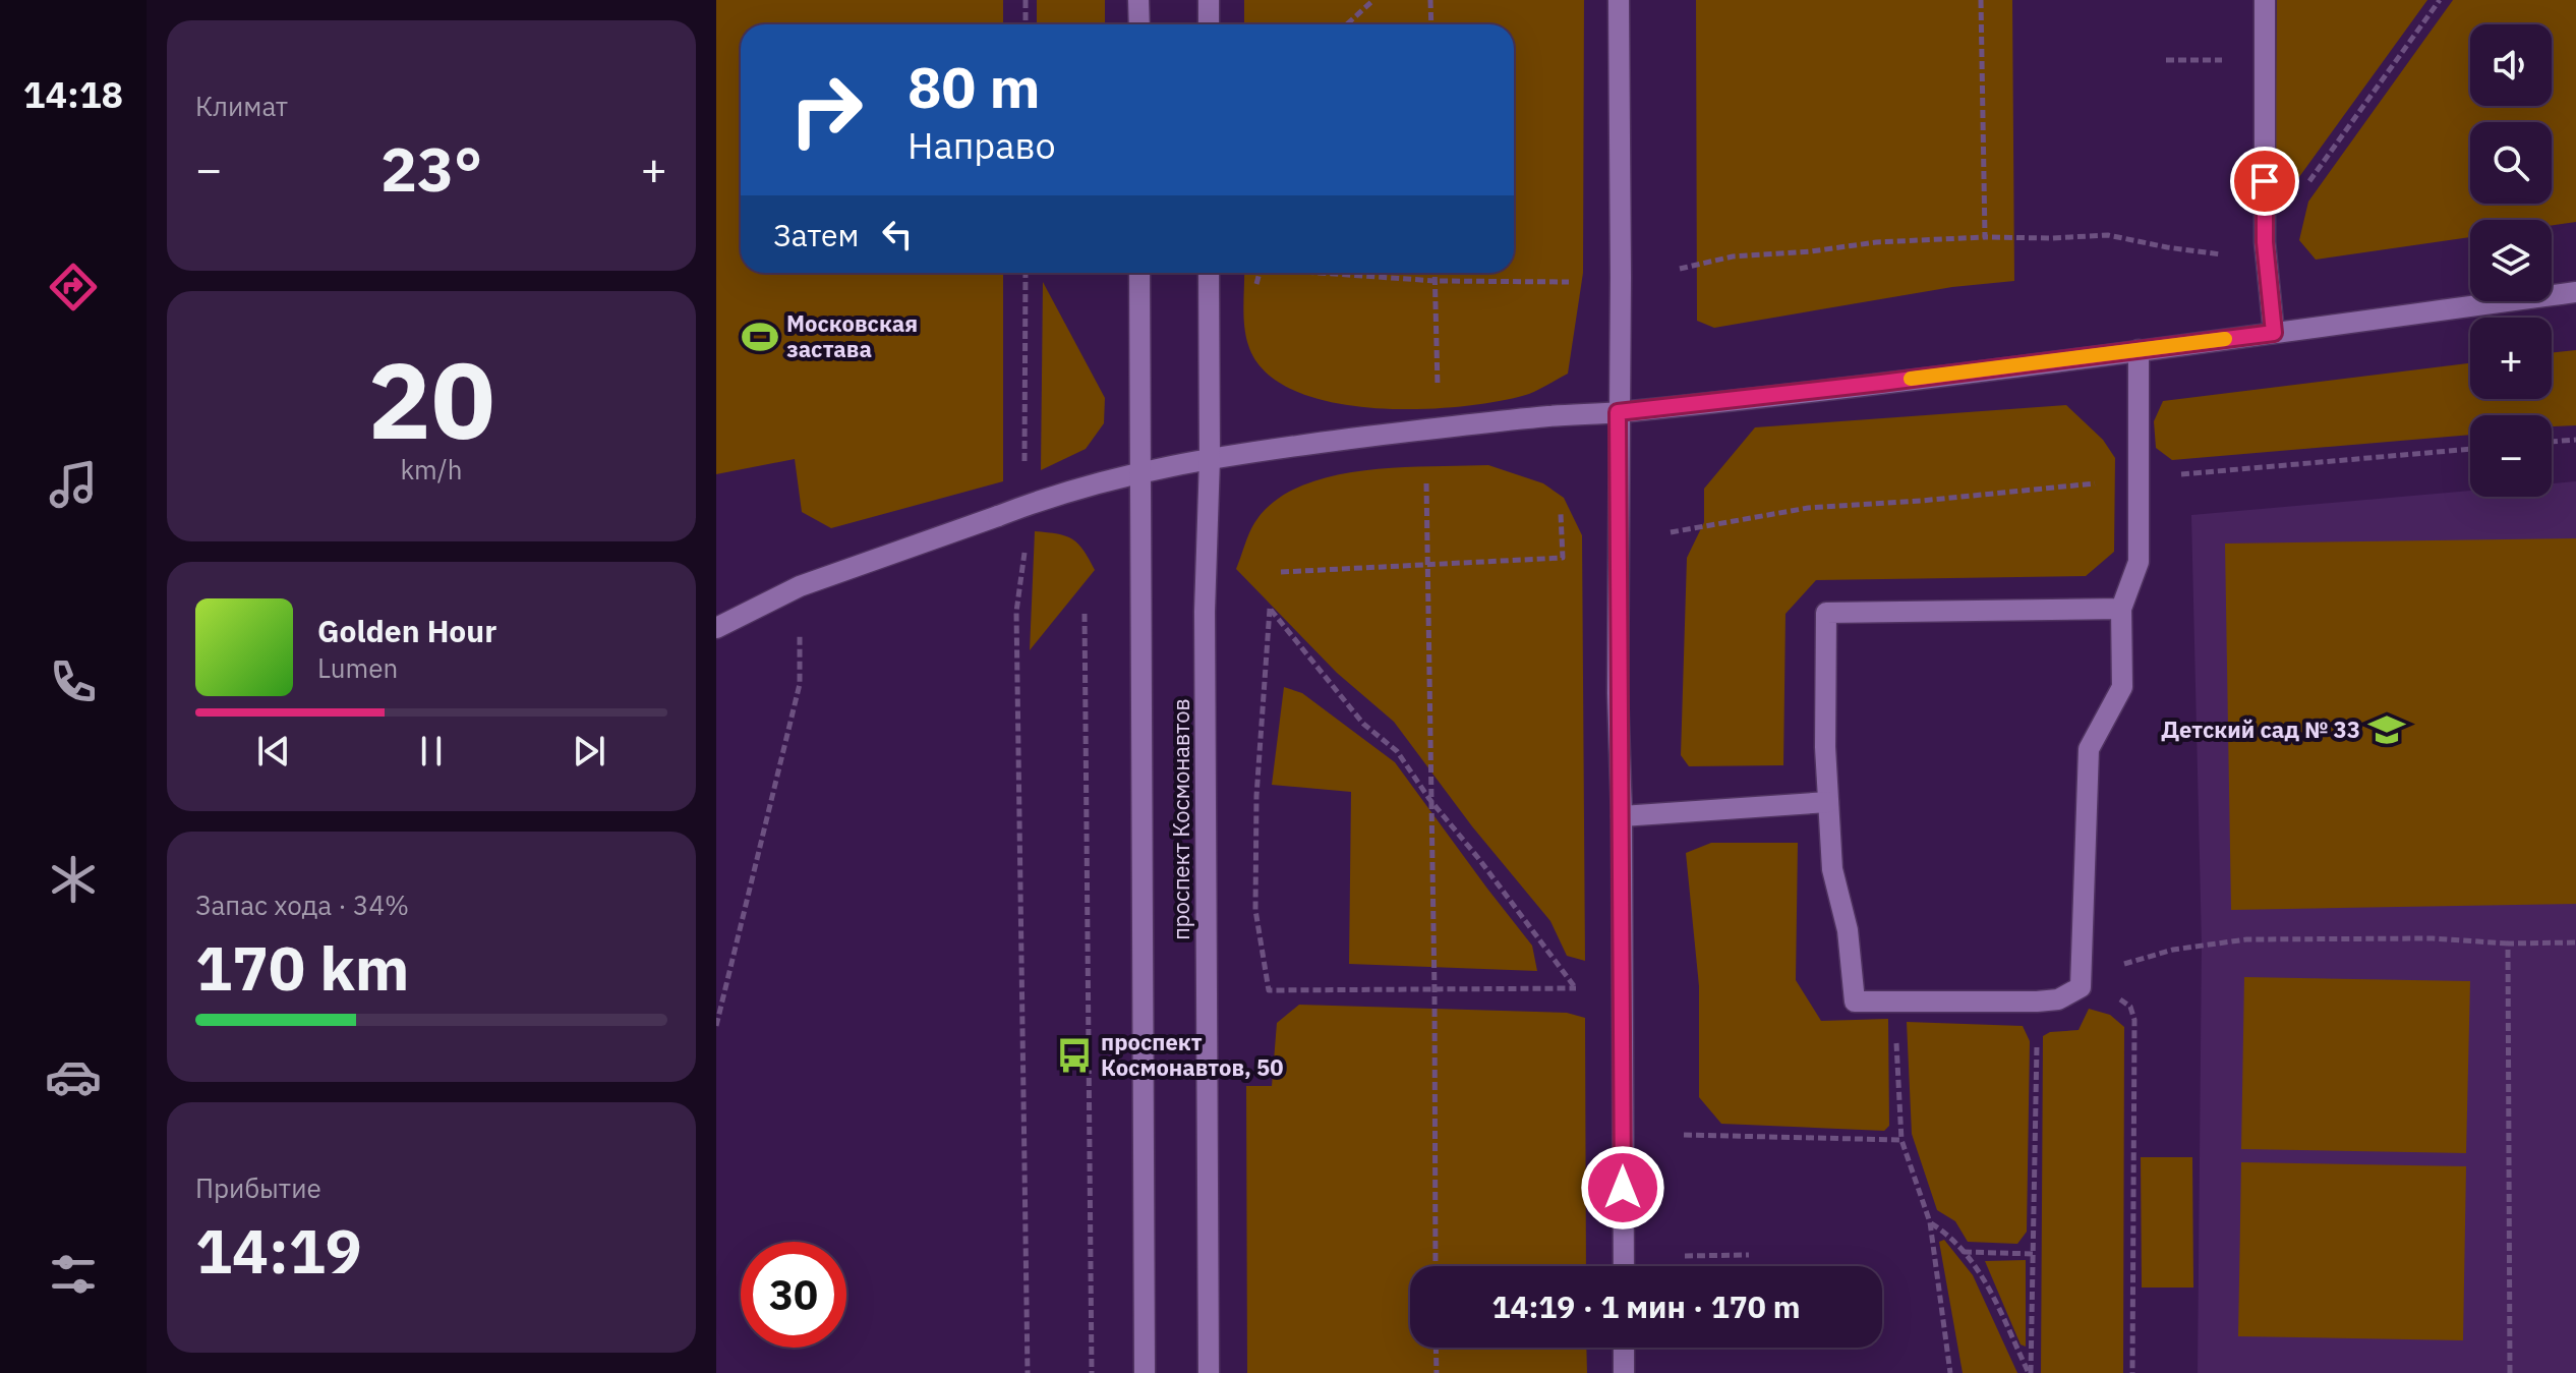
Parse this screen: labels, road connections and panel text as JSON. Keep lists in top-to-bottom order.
{
  "streets": {
    "street": ["проспект Космонавтов"]
  },
  "places": {
    "sports": ["Московская застава"],
    "school or university": ["Детский сад № 33"],
    "bus stop": ["проспект Космонавтов, 50"]
  },
  "page": {
    "tabs": "14:18",
    "tile": [
      "Климат",
      ["20", "km/h"],
      ["Запас хода · 34%", "170 km"],
      ["Прибытие", "14:19"]
    ],
    "map_buttons": ["+", "−"],
    "turn": ["80 m", "Направо"],
    "heat": ["−", "23°", "+"],
    "then": "Затем",
    "song": ["Golden Hour", "Lumen"],
    "limit": "30",
    "trip": "14:19 · 1 мин · 170 m"
  }
}
